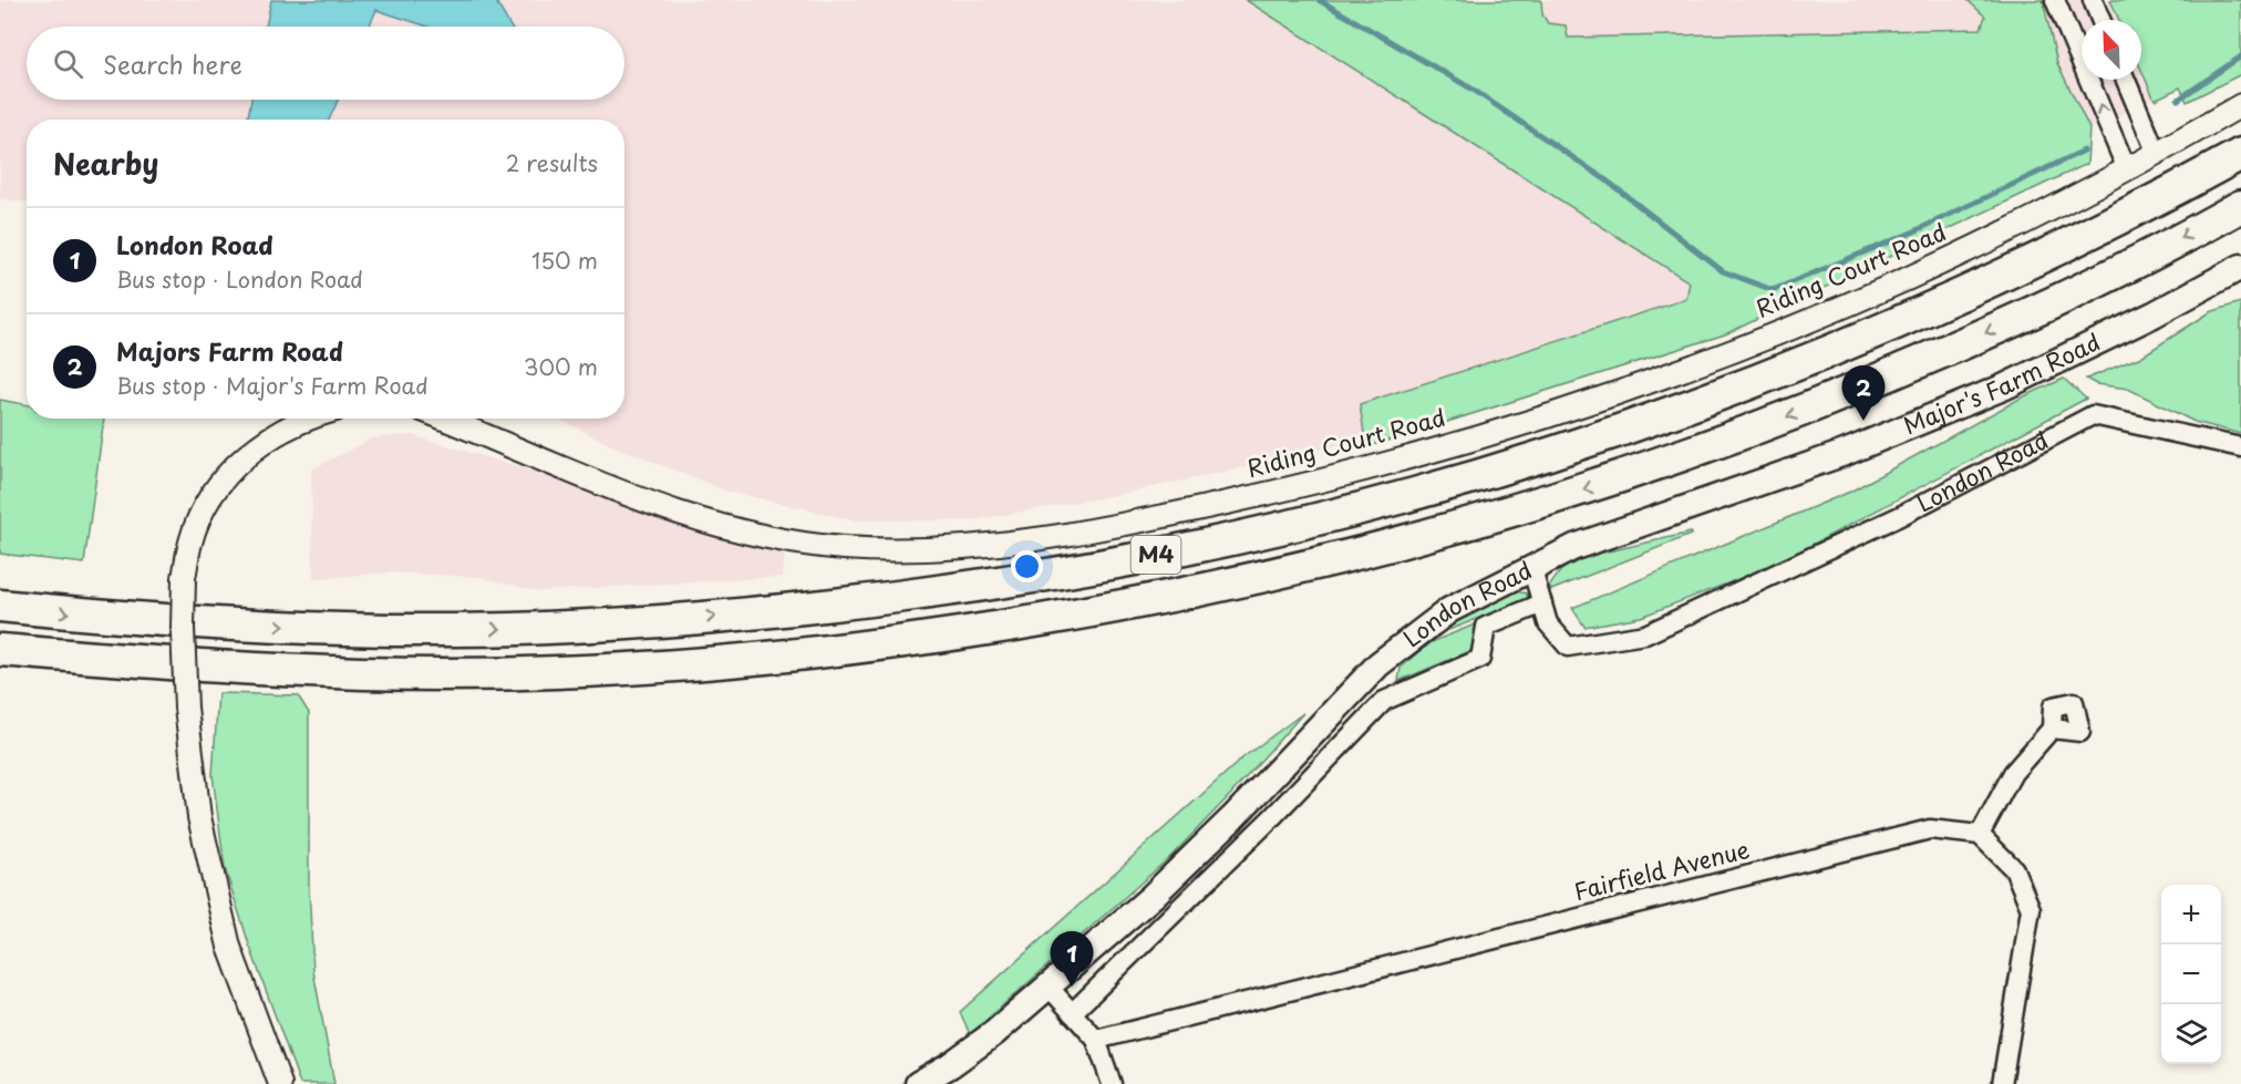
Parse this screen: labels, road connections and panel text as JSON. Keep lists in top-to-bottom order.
{
  "streets": {
    "highway": ["M4"],
    "main road": ["Major's Farm Road", "London Road"],
    "street": ["Riding Court Road", "Fairfield Avenue"]
  },
  "crossings": [
    ["Major's Farm Road", "London Road"]
  ],
  "north": "top left",
  "page": {
    "search": "Search here",
    "heading": ["Nearby", "2 results"],
    "list": [
      {
        "mark": "1",
        "name": "London Road",
        "note": "Bus stop · London Road",
        "value": "150 m"
      },
      {
        "mark": "2",
        "name": "Majors Farm Road",
        "note": "Bus stop · Major's Farm Road",
        "value": "300 m"
      }
    ],
    "pins": ["2", "1"],
    "map_buttons": ["+", "−"]
  }
}
